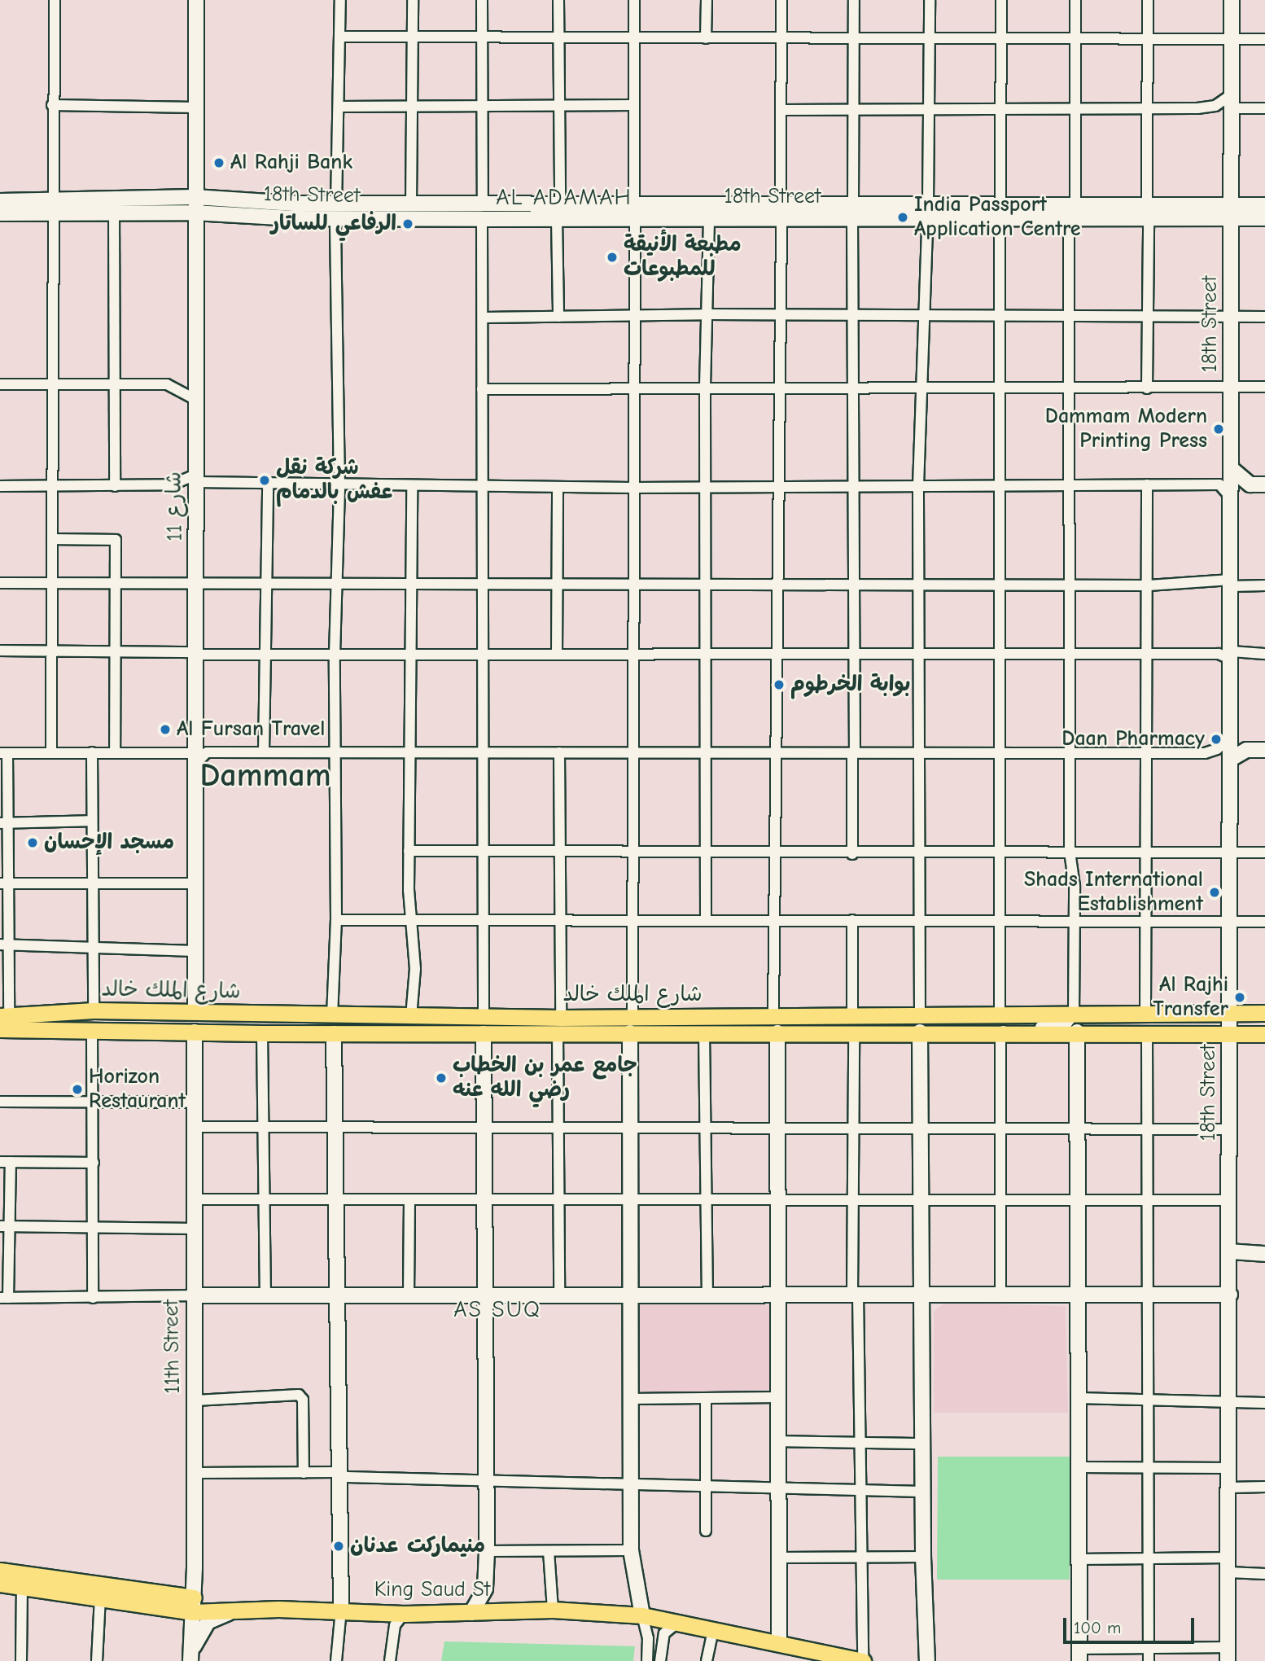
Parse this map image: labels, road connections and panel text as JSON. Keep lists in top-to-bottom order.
{
  "streets": {
    "main road": ["شارع الملك خالد", "King Saud St"],
    "street": ["18th Street", "شارع 11", "11th Street"]
  },
  "crossings": [
    ["18th Street", "شارع 11"],
    ["18th Street", "شارع الملك خالد"],
    ["شارع 11", "شارع الملك خالد"],
    ["شارع الملك خالد", "11th Street"],
    ["11th Street", "King Saud St"]
  ],
  "districts": ["AL ADAMAH", "Dammam", "AS SUQ"],
  "places": [
    "Al Rahji Bank",
    "India Passport Application Centre",
    "الرفاعي للساتار",
    "مطبعة الأنيقة للمطبوعات",
    "Dammam Modern Printing Press",
    "شركة نقل عفش بالدمام",
    "بوابة الخرطوم",
    "Al Fursan Travel",
    "Daan Pharmacy",
    "مسجد الإحسان",
    "Shads International Establishment",
    "Al Rajhi Transfer",
    "جامع عمر بن الخطاب رضي الله عنه",
    "Horizon Restaurant",
    "منيماركت عدنان"
  ],
  "scale_bar": "100 m"
}
